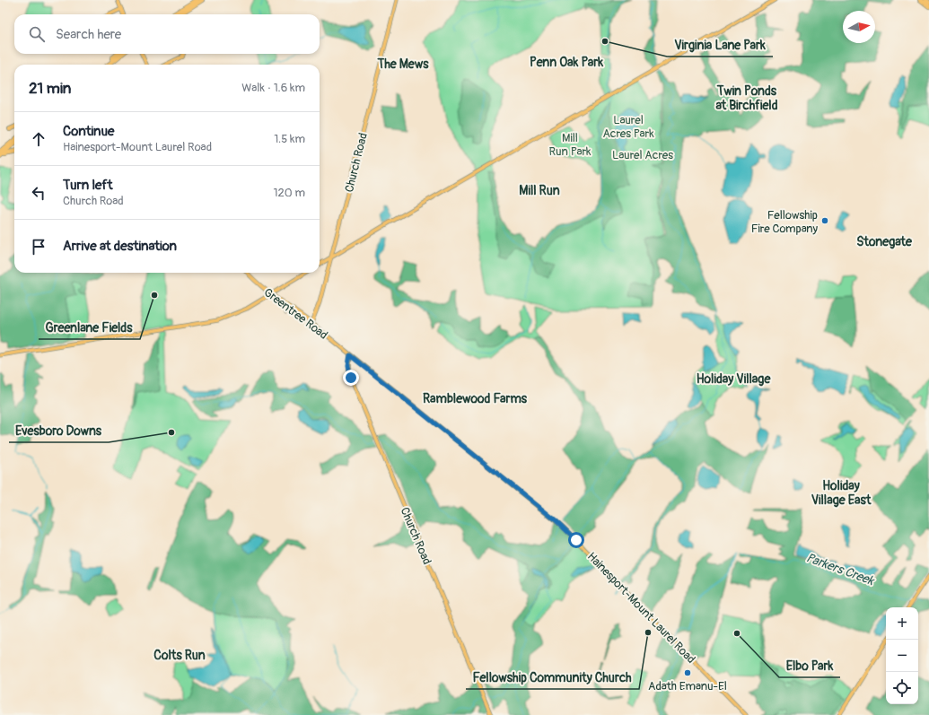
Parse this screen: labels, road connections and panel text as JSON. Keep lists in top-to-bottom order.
{
  "streets": {
    "main road": ["Church Road", "Greentree Road", "Hainesport-Mount Laurel Road"]
  },
  "crossings": [
    ["Church Road", "Greentree Road"],
    ["Church Road", "Hainesport-Mount Laurel Road"],
    ["Greentree Road", "Hainesport-Mount Laurel Road"]
  ],
  "districts": [
    "Penn Oak Park",
    "The Mews",
    "Twin Ponds at Birchfield",
    "Mill Run",
    "Stonegate",
    "Holiday Village",
    "Ramblewood Farms",
    "Holiday Village East",
    "Colts Run"
  ],
  "water": ["Parkers Creek"],
  "parks": ["Laurel Acres Park", "Mill Run Park", "Laurel Acres"],
  "places": [
    "Virginia Lane Park",
    "Fellowship Fire Company",
    "Greenlane Fields",
    "Evesboro Downs",
    "Fellowship Community Church",
    "Elbo Park",
    "Adath Emanu-El"
  ],
  "north": "right",
  "page": {
    "search": "Search here",
    "heading": ["21 min", "Walk · 1.6 km"],
    "list": [
      ["Continue", "Hainesport-Mount Laurel Road", "1.5 km"],
      ["Turn left", "Church Road", "120 m"],
      "Arrive at destination"
    ],
    "map_buttons": ["+", "−"]
  }
}
